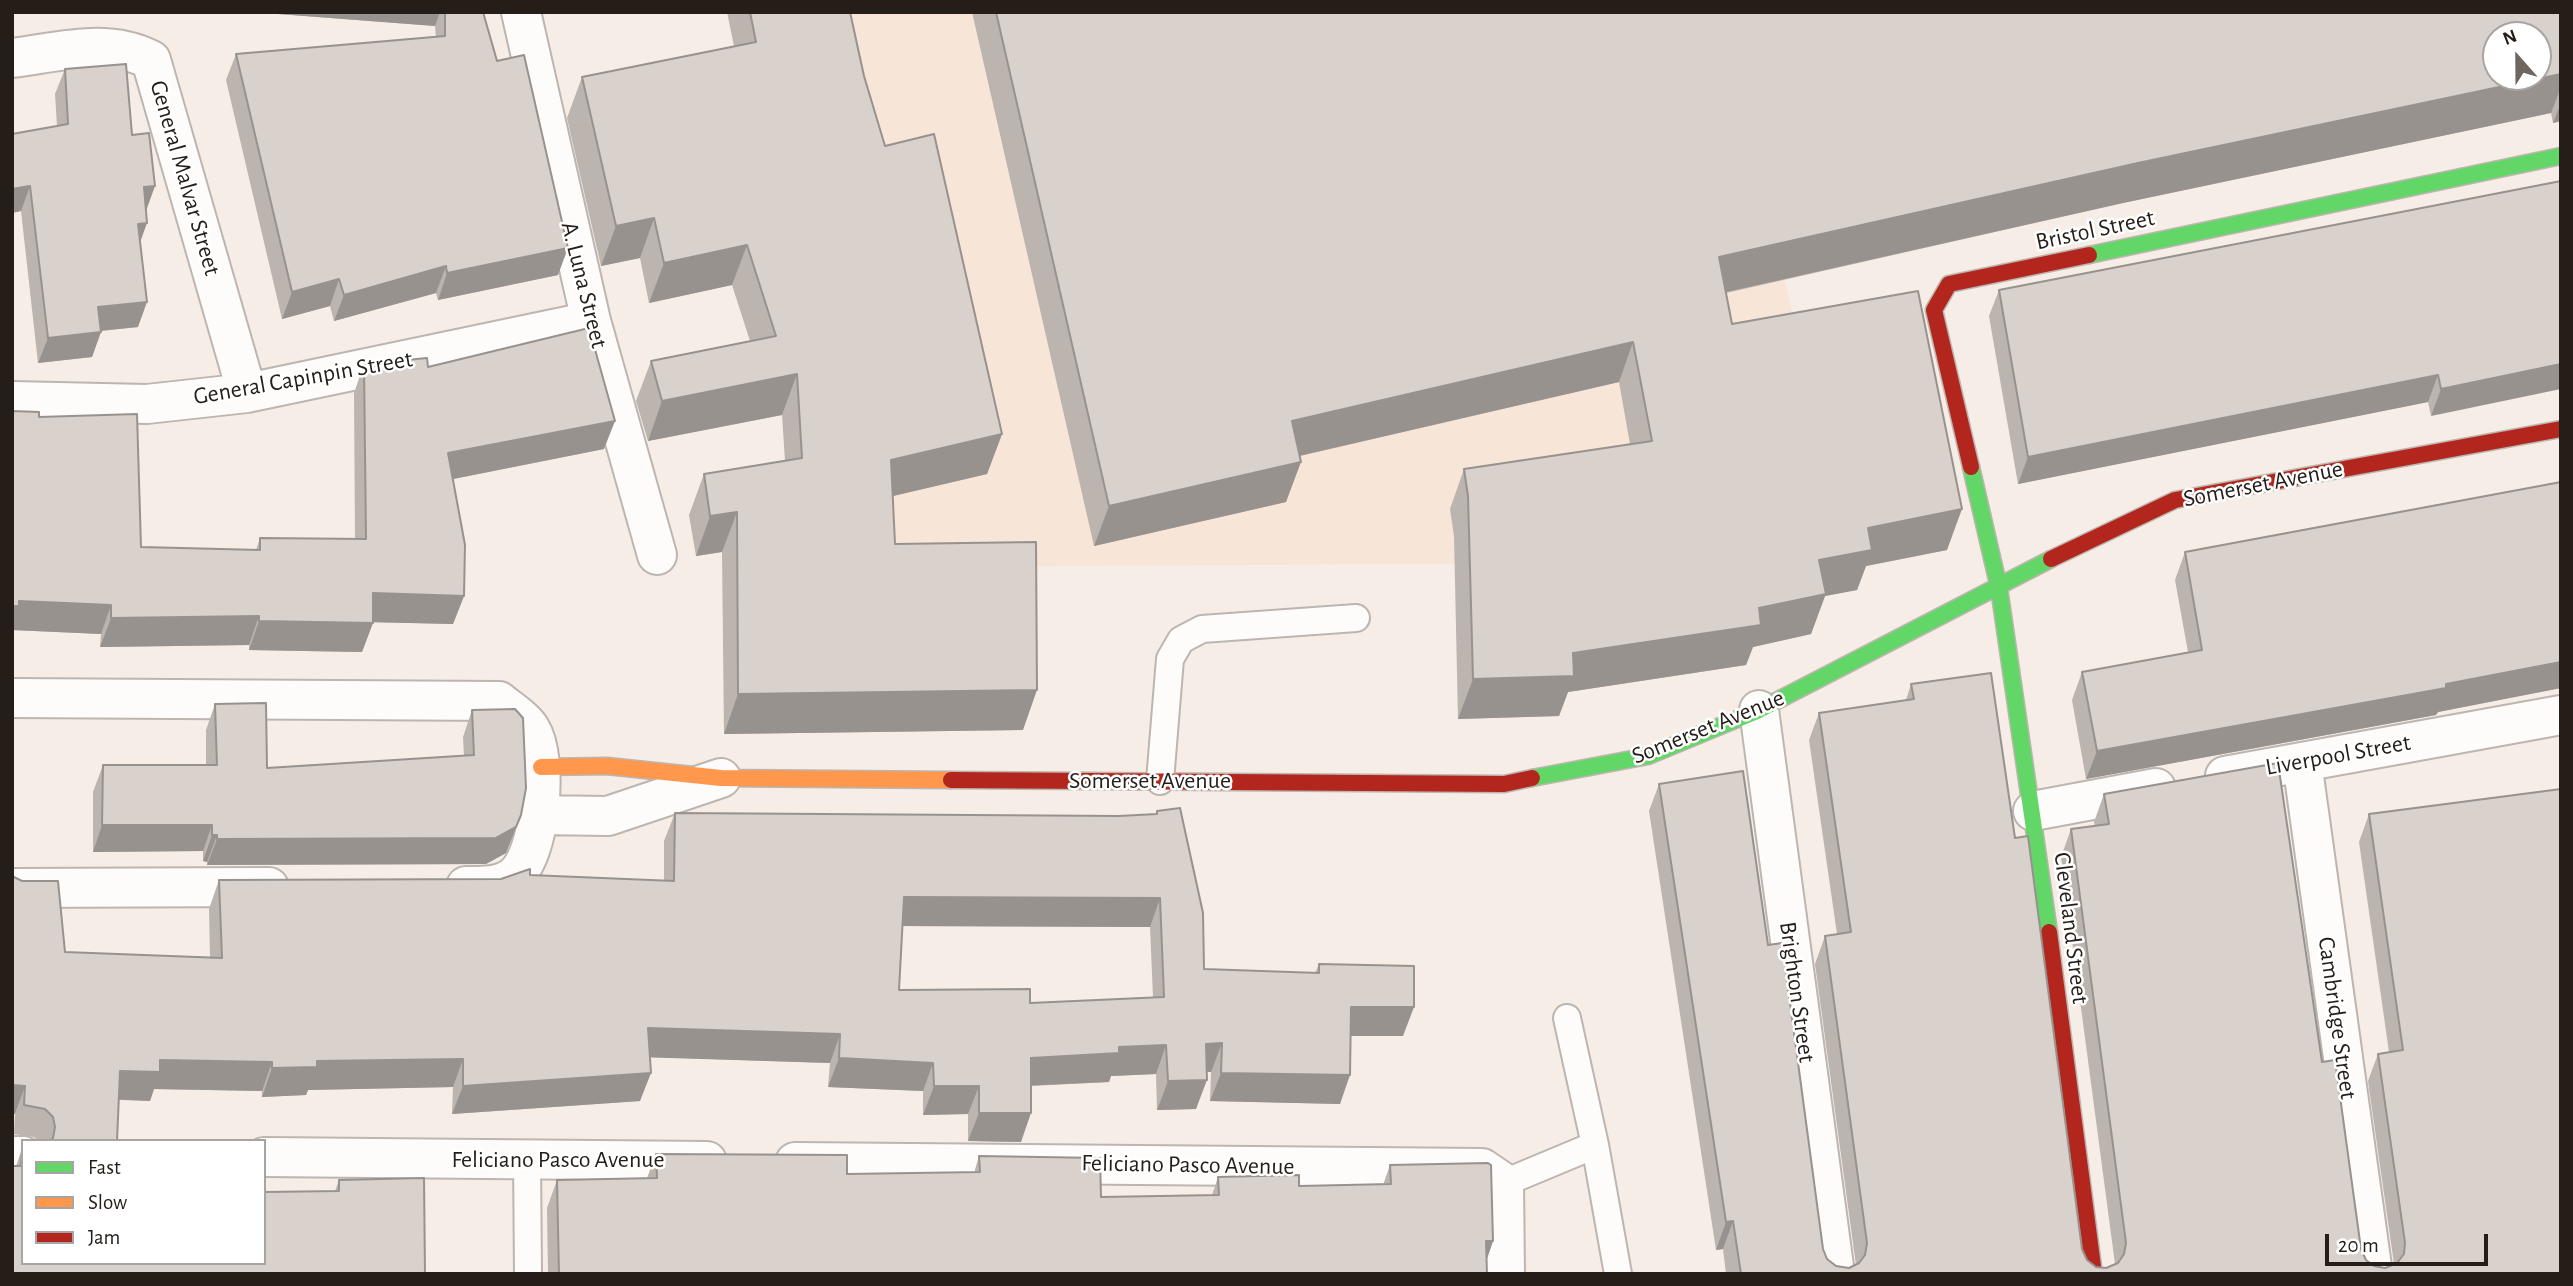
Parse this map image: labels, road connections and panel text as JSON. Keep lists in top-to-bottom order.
{
  "streets": {
    "street": [
      "General Malvar Street",
      "Bristol Street",
      "A. Luna Street",
      "General Capinpin Street",
      "Somerset Avenue",
      "Liverpool Street",
      "Cleveland Street",
      "Brighton Street",
      "Cambridge Street",
      "Feliciano Pasco Avenue"
    ]
  },
  "crossings": [
    ["General Malvar Street", "General Capinpin Street"],
    ["Bristol Street", "Somerset Avenue"],
    ["Bristol Street", "Cleveland Street"],
    ["A. Luna Street", "General Capinpin Street"],
    ["Somerset Avenue", "Cleveland Street"],
    ["Somerset Avenue", "Brighton Street"],
    ["Liverpool Street", "Cleveland Street"],
    ["Liverpool Street", "Cambridge Street"]
  ],
  "legend": ["Fast", "Slow", "Jam"],
  "scale_bar": "20 m",
  "north": "top"
}
